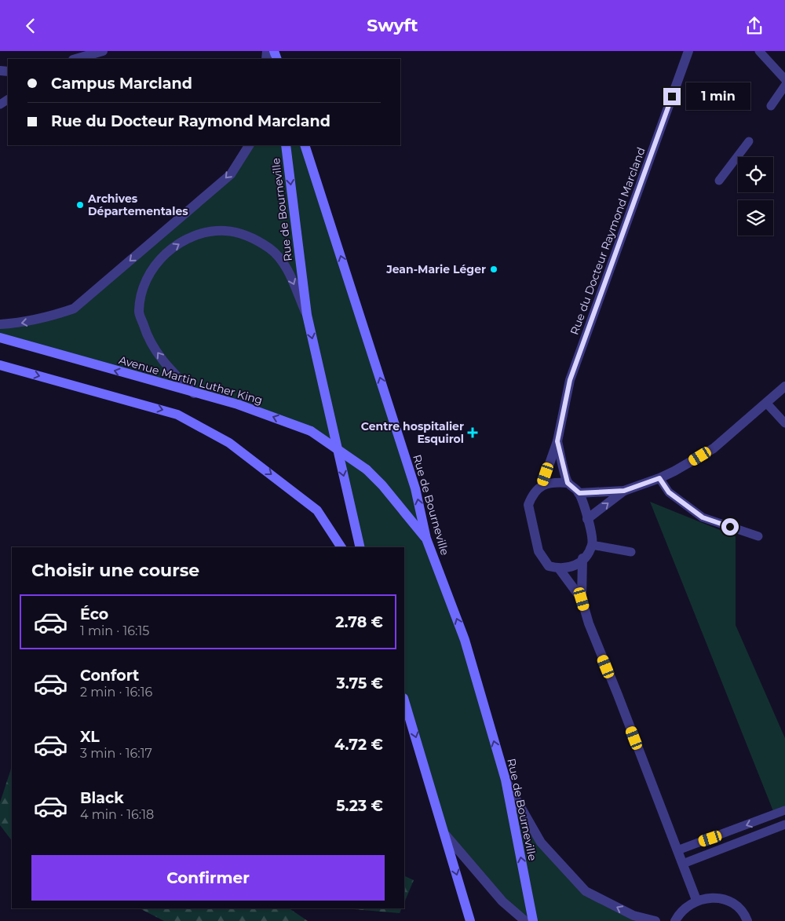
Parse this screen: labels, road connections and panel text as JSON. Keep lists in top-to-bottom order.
{
  "streets": {
    "main road": ["Rue de Bourneville", "Avenue Martin Luther King"],
    "street": ["Rue du Docteur Raymond Marcland"]
  },
  "crossings": [
    ["Rue de Bourneville", "Avenue Martin Luther King"]
  ],
  "places": {
    "other": ["Archives Départementales", "Jean-Marie Léger"],
    "health": ["Centre hospitalier Esquirol"]
  },
  "page": {
    "header": "Swyft",
    "banner": ["Campus Marcland", "Rue du Docteur Raymond Marcland"],
    "bubble": "1 min",
    "heading": "Choisir une course",
    "list": [
      {
        "name": "Éco",
        "note": "1 min · 16:15",
        "value": "2.78 €"
      },
      {
        "name": "Confort",
        "note": "2 min · 16:16",
        "value": "3.75 €"
      },
      {
        "name": "XL",
        "note": "3 min · 16:17",
        "value": "4.72 €"
      },
      {
        "name": "Black",
        "note": "4 min · 16:18",
        "value": "5.23 €"
      }
    ],
    "buttons": "Confirmer"
  }
}
